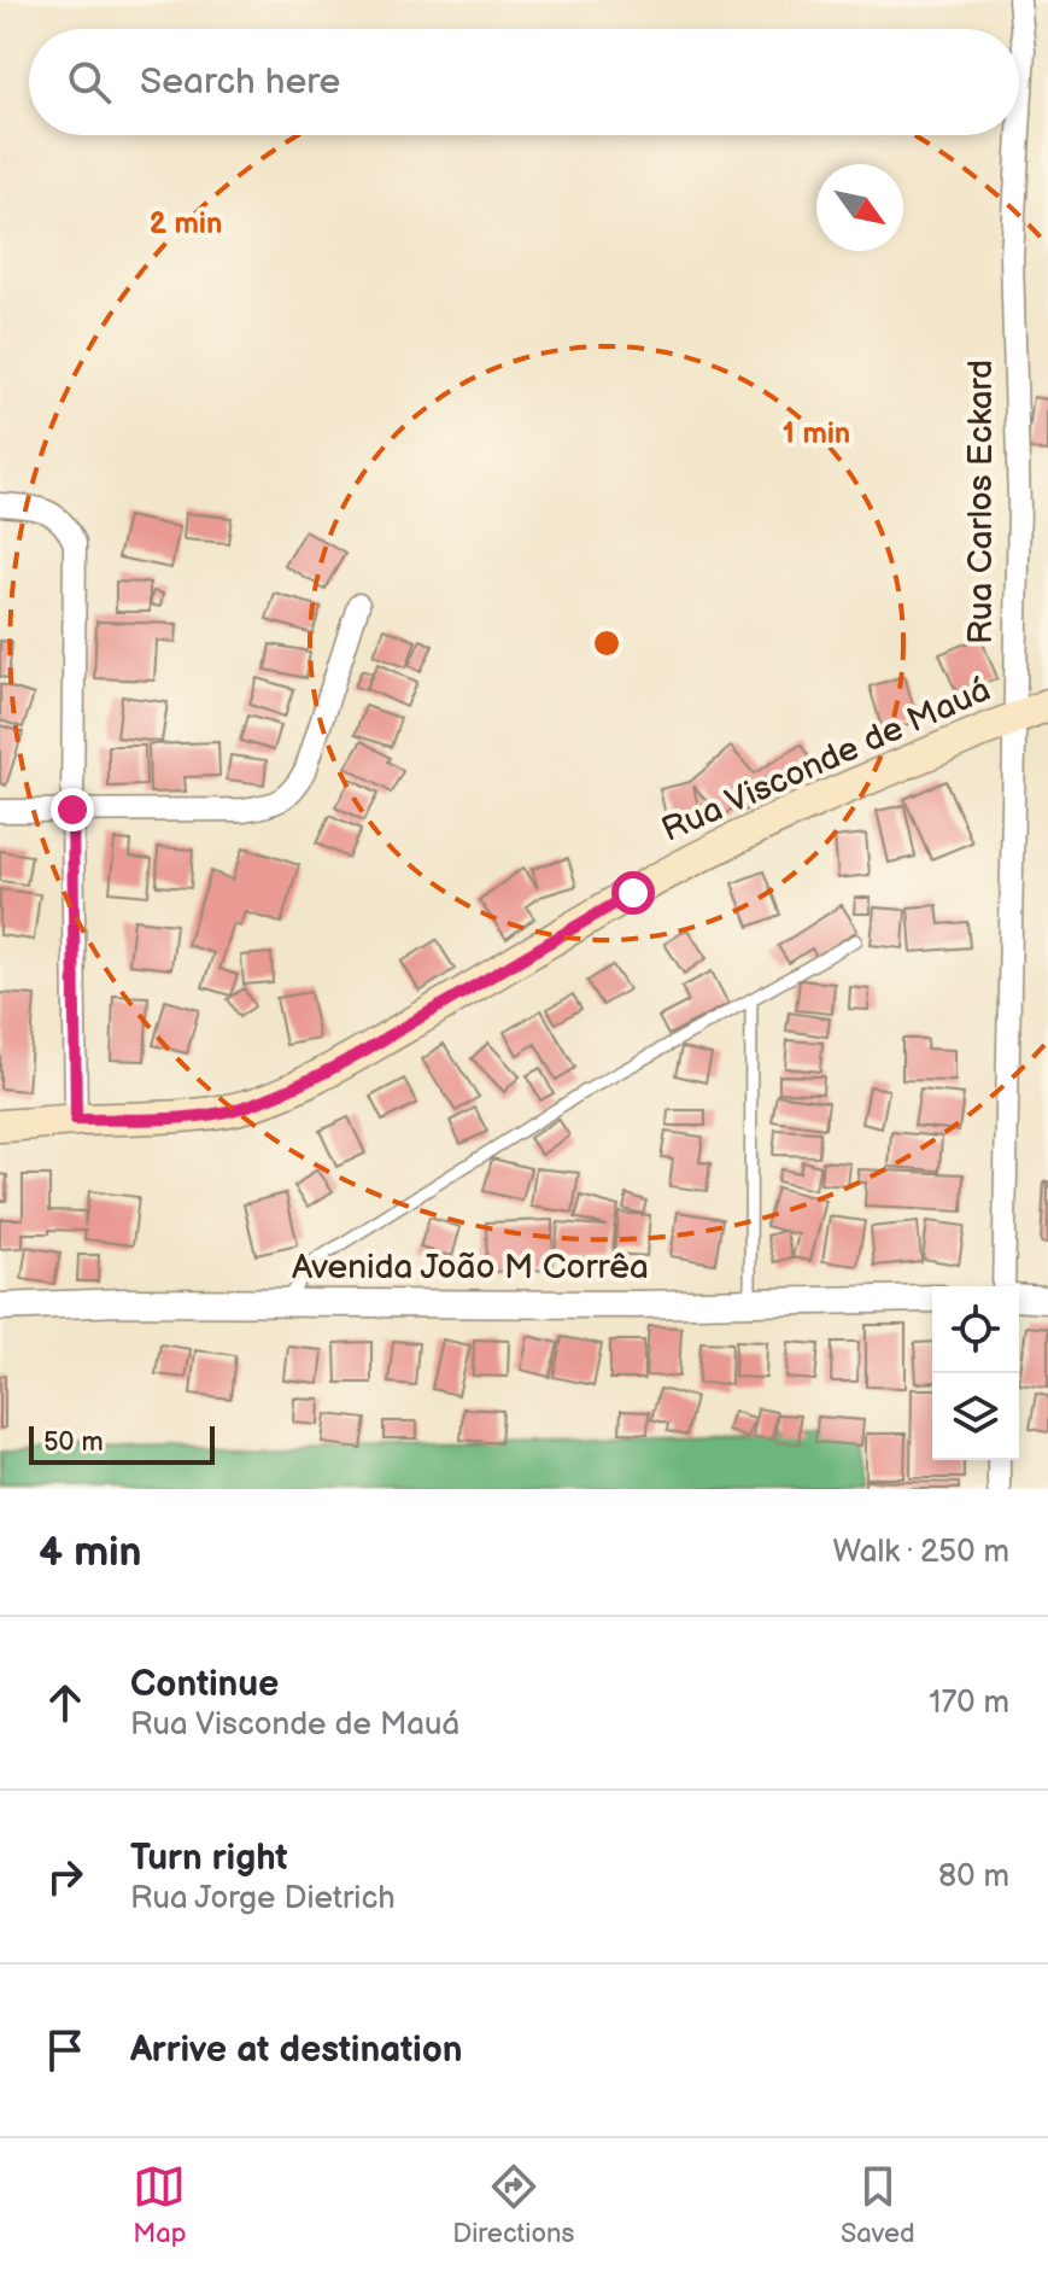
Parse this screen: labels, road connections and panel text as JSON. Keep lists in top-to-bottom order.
{
  "streets": {
    "main road": ["Rua Visconde de Mauá"],
    "street": ["Rua Carlos Eckard", "Avenida João M Corrêa"]
  },
  "crossings": [
    ["Rua Carlos Eckard", "Rua Visconde de Mauá"]
  ],
  "scale_bar": "50 m",
  "north": "bottom right",
  "page": {
    "search": "Search here",
    "scale": "50 m",
    "heading": ["4 min", "Walk · 250 m"],
    "list": [
      ["Continue", "Rua Visconde de Mauá", "170 m"],
      ["Turn right", "Rua Jorge Dietrich", "80 m"],
      "Arrive at destination"
    ],
    "nav": ["Map", "Directions", "Saved"]
  },
  "rings": ["2 min", "1 min"]
}
